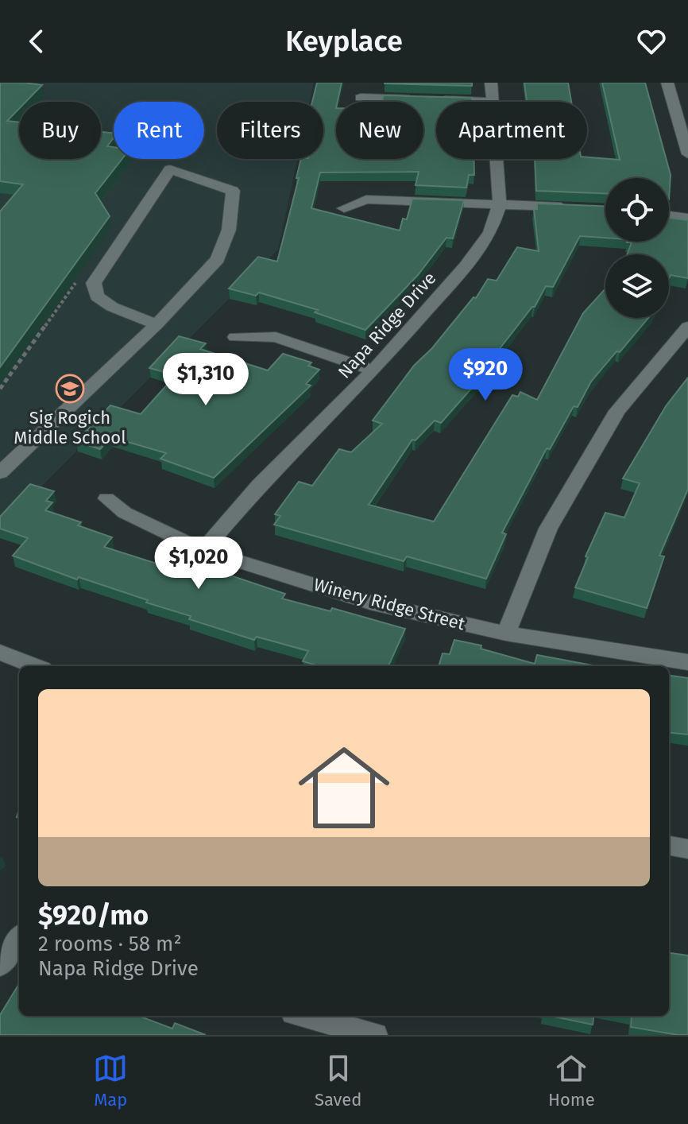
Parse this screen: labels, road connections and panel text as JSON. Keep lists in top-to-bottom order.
{
  "streets": {
    "street": ["Napa Ridge Drive", "Winery Ridge Street"]
  },
  "crossings": [
    ["Napa Ridge Drive", "Winery Ridge Street"]
  ],
  "places": {
    "school or university": ["Sig Rogich Middle School"]
  },
  "page": {
    "header": "Keyplace",
    "chip": [
      "Buy",
      "Rent",
      "Filters",
      "New",
      "Apartment"
    ],
    "price": ["$920", "$1,310", "$1,020"],
    "list": [
      {
        "name": "$920/mo",
        "note": "2 rooms · 58 m² · Napa Ridge Drive"
      }
    ],
    "tabs": ["Map", "Saved", "Home"]
  }
}
